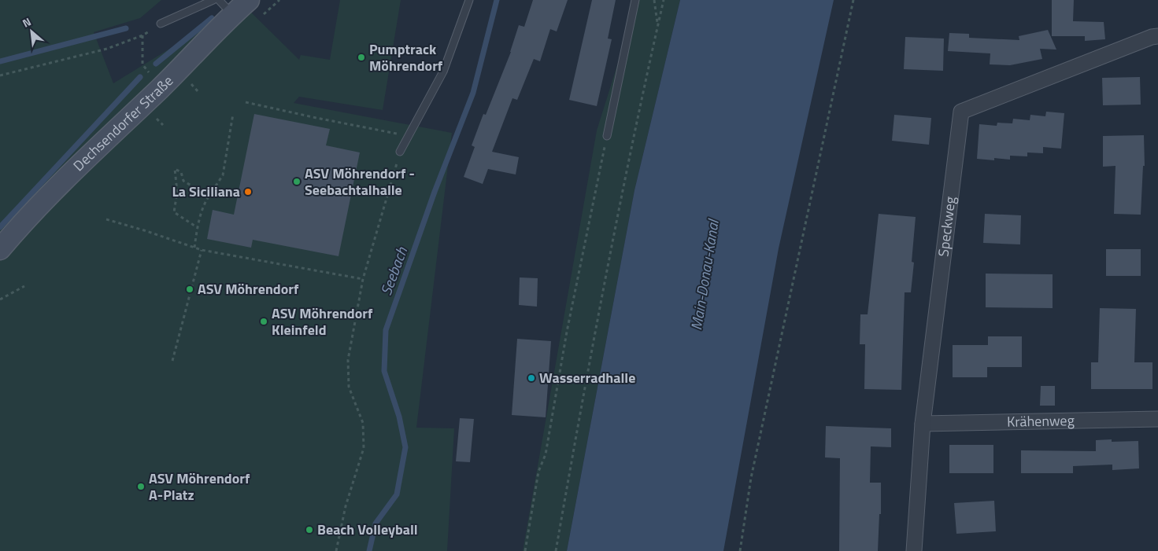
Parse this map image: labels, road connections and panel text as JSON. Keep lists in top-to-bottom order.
{
  "streets": {
    "street": ["Dechsendorfer Straße", "Speckweg", "Krähenweg"]
  },
  "crossings": [
    ["Speckweg", "Krähenweg"]
  ],
  "water": ["Seebach", "Main-Donau-Kanal"],
  "places": [
    "Pumptrack Möhrendorf",
    "ASV Möhrendorf - Seebachtalhalle",
    "La Siciliana",
    "ASV Möhrendorf",
    "ASV Möhrendorf Kleinfeld",
    "Wasserradhalle",
    "ASV Möhrendorf A-Platz",
    "Beach Volleyball"
  ],
  "north": "top left"
}
